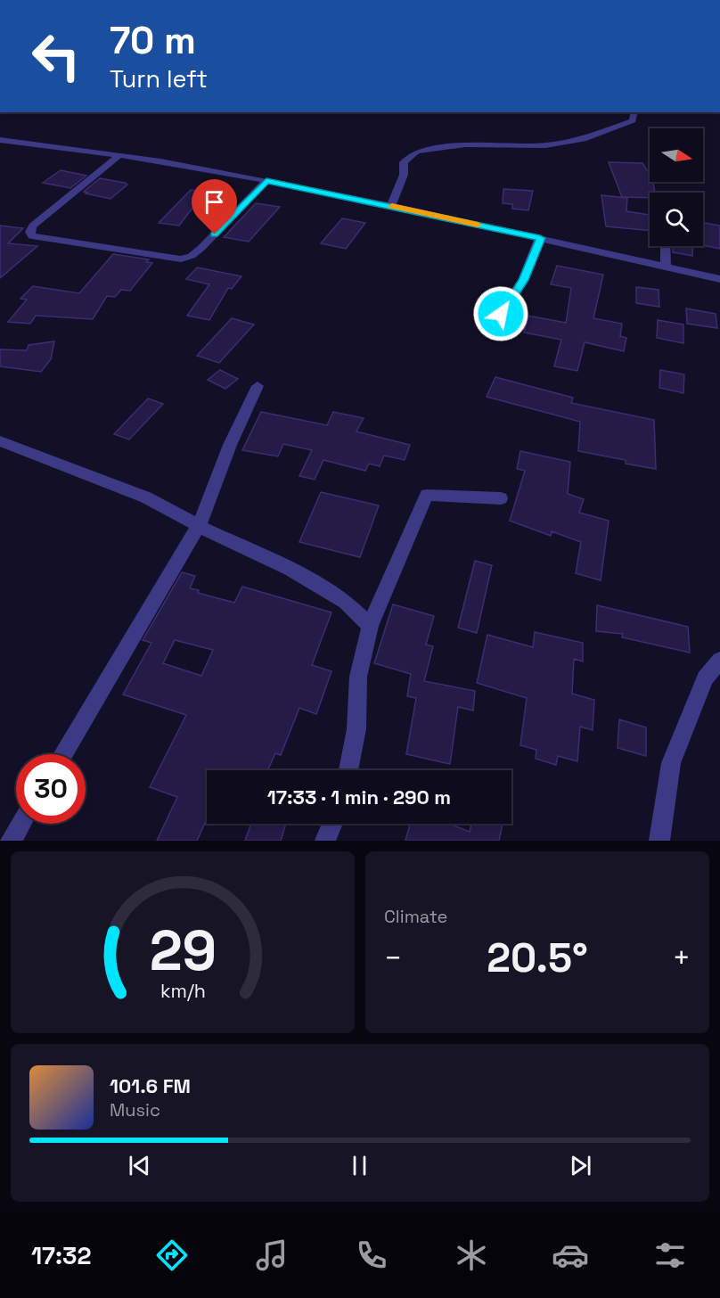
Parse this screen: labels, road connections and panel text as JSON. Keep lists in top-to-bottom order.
{
  "north": "right",
  "page": {
    "turn": ["70 m", "Turn left"],
    "limit": "30",
    "trip": "17:33 · 1 min · 290 m",
    "tile": "Climate",
    "heat": ["−", "20.5°", "+"],
    "song": ["101.6 FM", "Music"],
    "tabs": "17:32",
    "gauge": ["29", "km/h"]
  }
}
